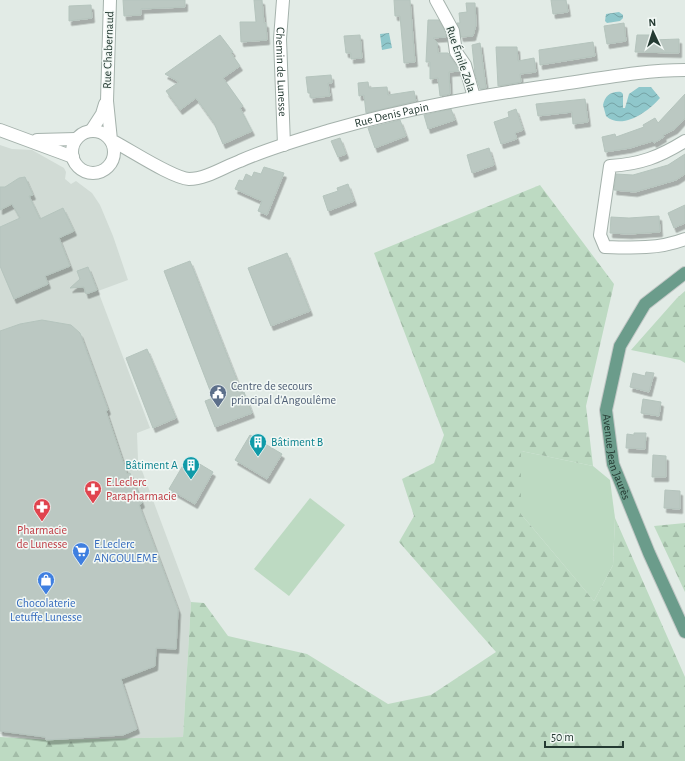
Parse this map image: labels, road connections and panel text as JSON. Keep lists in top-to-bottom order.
{
  "streets": {
    "main road": ["Avenue Jean Jaurès"],
    "street": [
      "Rue Chabernaud",
      "Rue Émile Zola",
      "Chemin de Lunesse",
      "Rue Denis Papin"
    ]
  },
  "crossings": [
    ["Rue Émile Zola", "Rue Denis Papin"],
    ["Chemin de Lunesse", "Rue Denis Papin"]
  ],
  "places": {
    "public building": ["Centre de secours principal d'Angoulême"],
    "building": ["Bâtiment B", "Bâtiment A"],
    "pharmacy": ["E.Leclerc Parapharmacie", "Pharmacie de Lunesse"],
    "supermarket": ["E.Leclerc ANGOULEME"],
    "shop": ["Chocolaterie Letuffe Lunesse"]
  },
  "scale_bar": "50 m",
  "north": "top"
}
